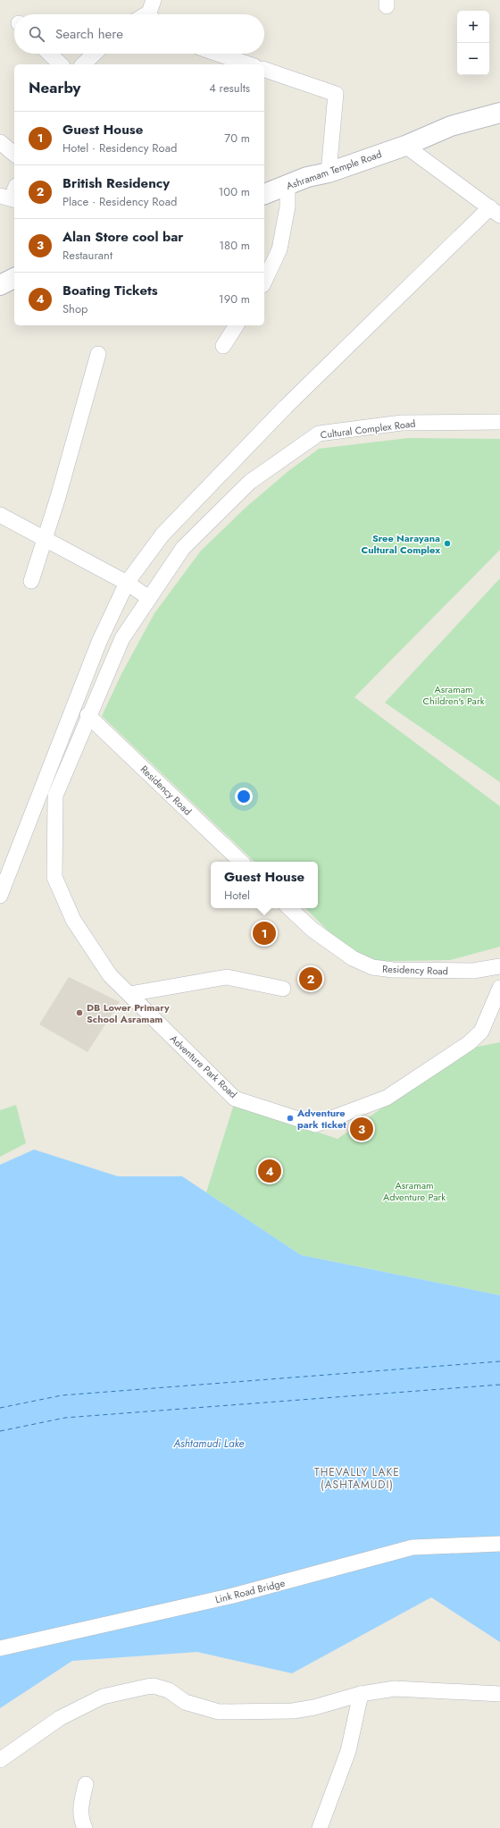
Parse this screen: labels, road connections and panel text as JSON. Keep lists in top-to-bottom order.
{
  "streets": {
    "street": [
      "Ashramam Temple Road",
      "Cultural Complex Road",
      "Residency Road",
      "Adventure Park Road",
      "Link Road Bridge"
    ]
  },
  "crossings": [
    ["Cultural Complex Road", "Adventure Park Road"],
    ["Residency Road", "Adventure Park Road"]
  ],
  "districts": ["THEVALLY LAKE (ASHTAMUDI)"],
  "water": ["Ashtamudi Lake"],
  "parks": ["Asramam Children's Park", "Asramam Adventure Park"],
  "places": ["Sree Narayana Cultural Complex", "DB Lower Primary School Asramam", "Adventure park ticket"],
  "page": {
    "map_buttons": ["+", "−"],
    "search": "Search here",
    "heading": ["Nearby", "4 results"],
    "list": [
      {
        "mark": "1",
        "name": "Guest House",
        "note": "Hotel · Residency Road",
        "value": "70 m"
      },
      {
        "mark": "2",
        "name": "British Residency",
        "note": "Place · Residency Road",
        "value": "100 m"
      },
      {
        "mark": "3",
        "name": "Alan Store cool bar",
        "note": "Restaurant",
        "value": "180 m"
      },
      {
        "mark": "4",
        "name": "Boating Tickets",
        "note": "Shop",
        "value": "190 m"
      }
    ],
    "popup": ["Guest House", "Hotel"],
    "pins": [
      "1",
      "2",
      "3",
      "4"
    ]
  }
}
